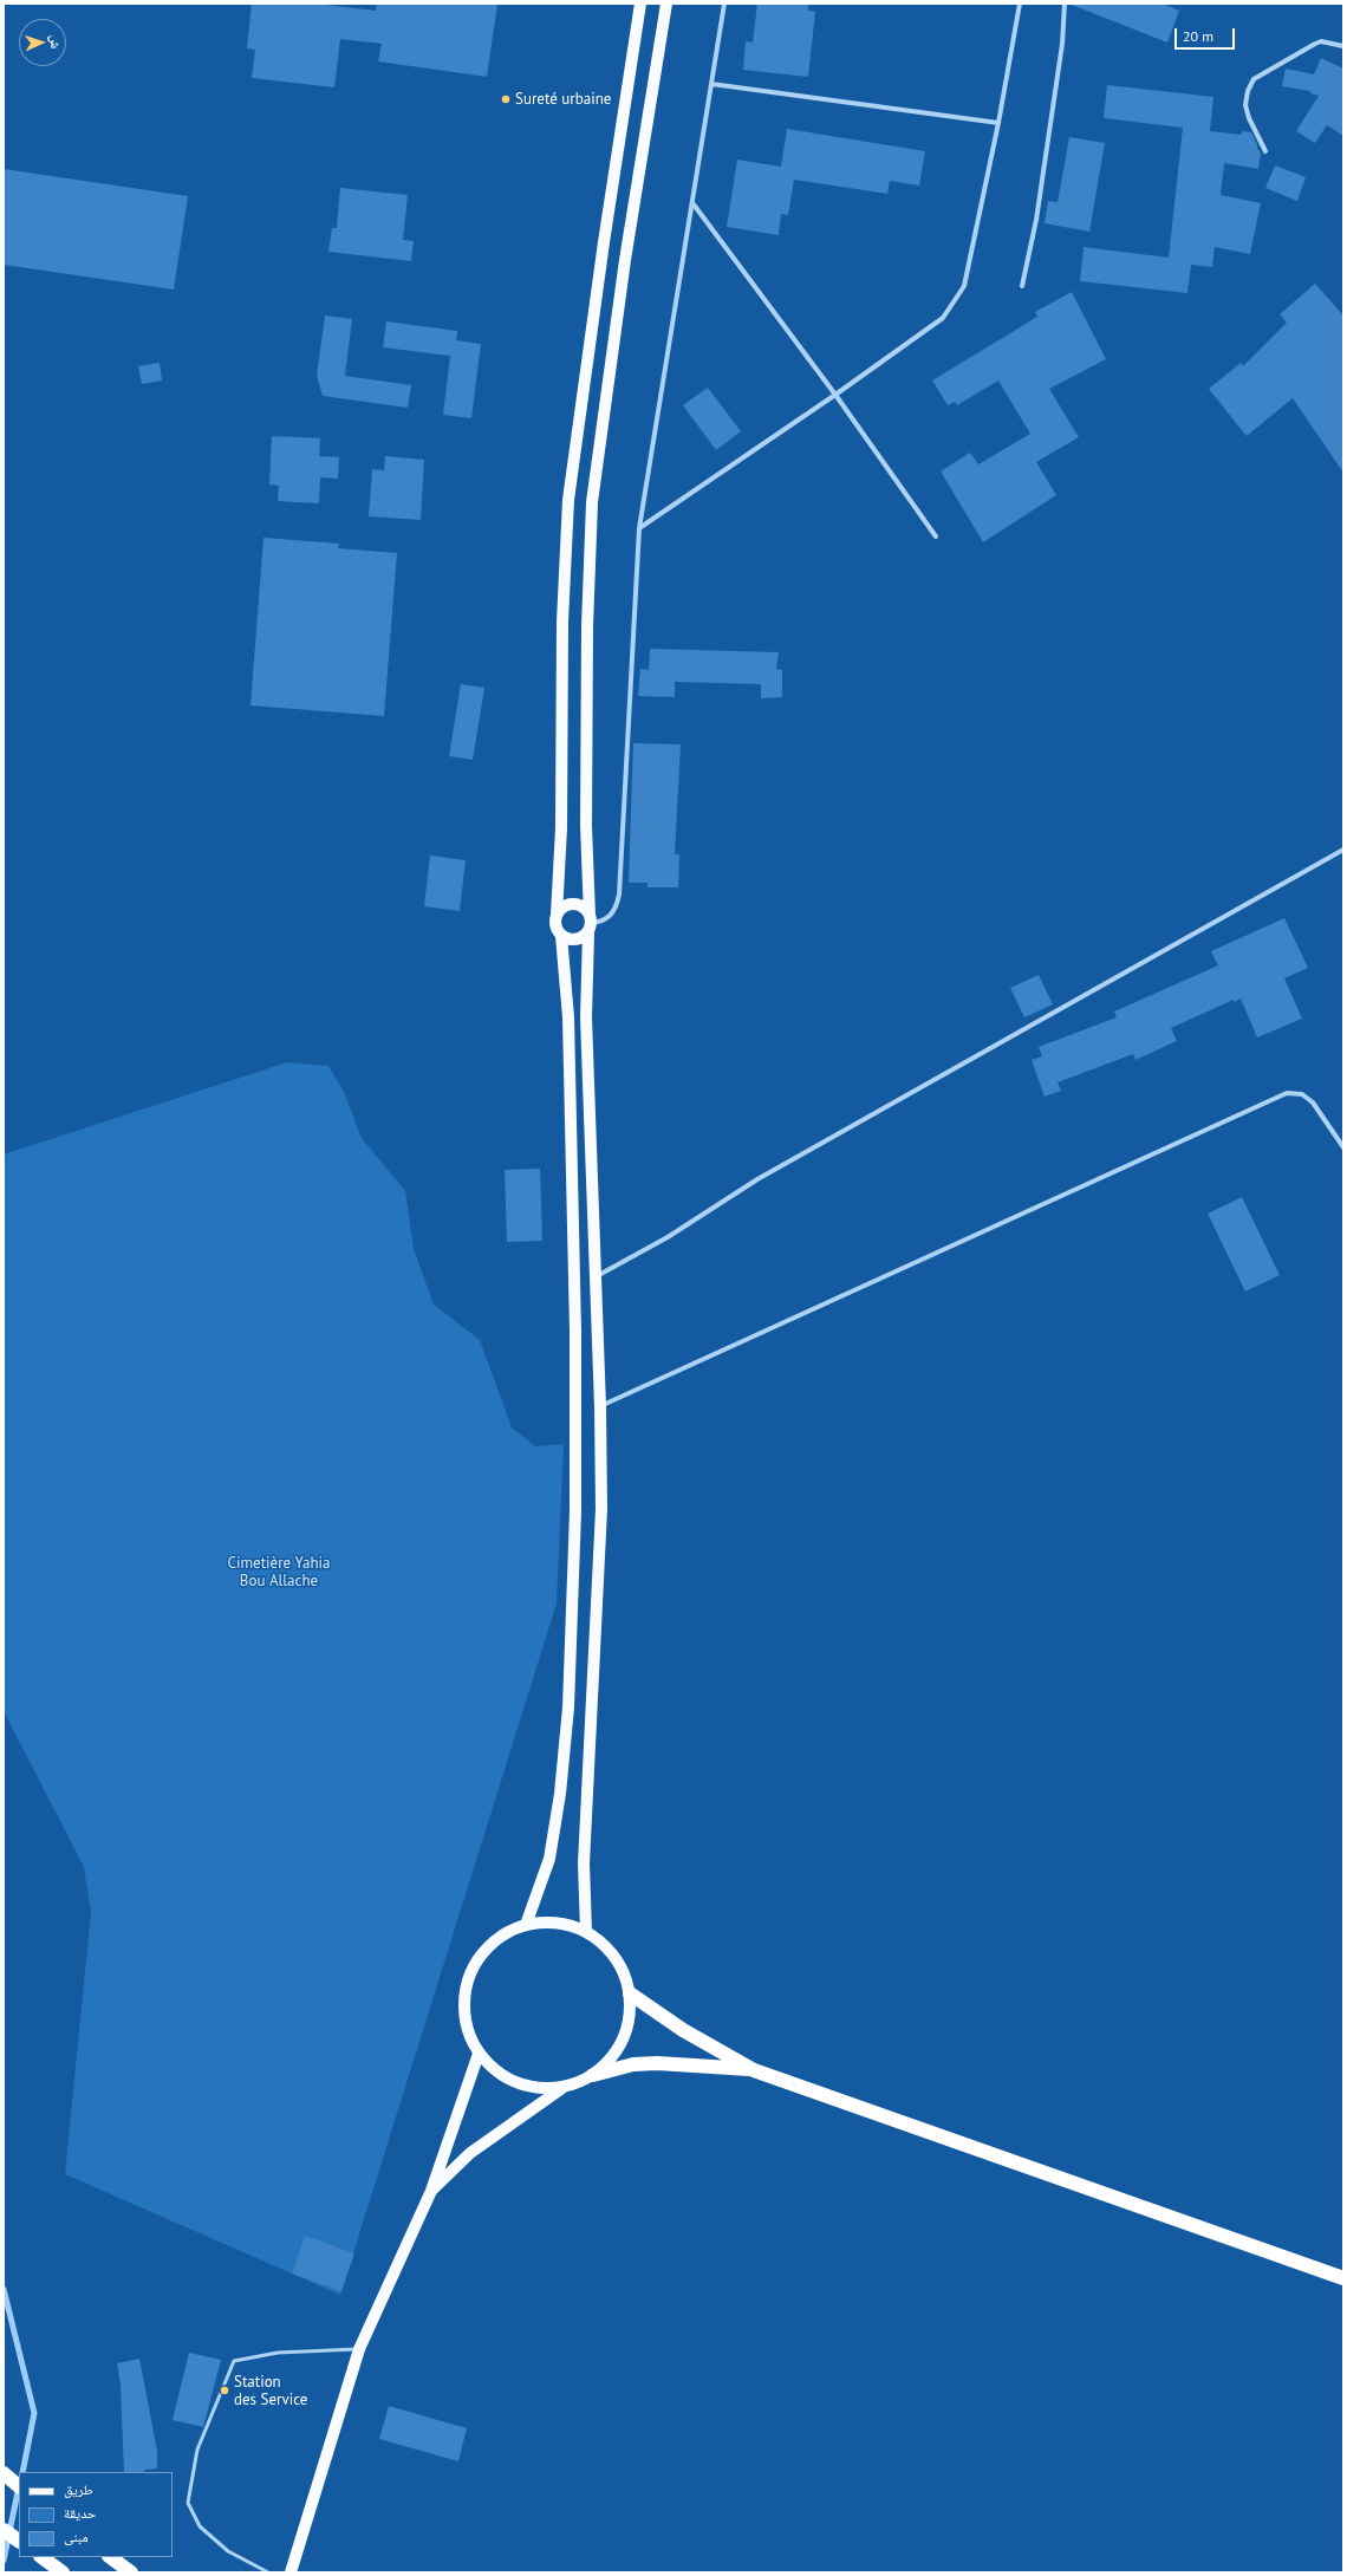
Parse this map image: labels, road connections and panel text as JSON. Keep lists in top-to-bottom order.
{
  "parks": ["Cimetière Yahia Bou Allache"],
  "places": ["Sureté urbaine", "Station des Service"],
  "legend": ["طريق", "حديقة", "مبنى"],
  "scale_bar": "20 m",
  "north": "right"
}
